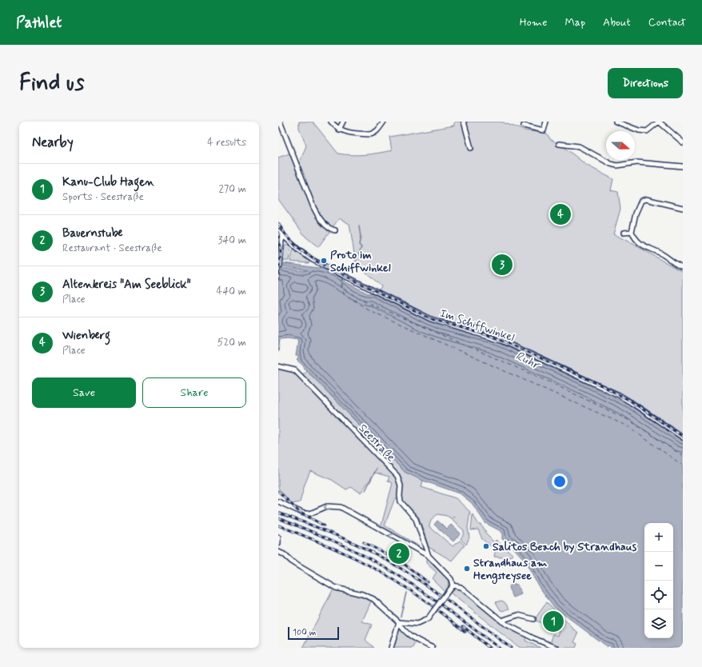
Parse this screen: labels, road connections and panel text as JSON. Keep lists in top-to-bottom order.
{
  "streets": {
    "street": ["Im Schiffwinkel", "Seestraße"]
  },
  "water": ["Ruhr"],
  "places": ["Proto im Schiffwinkel", "Salitos Beach by Strandhaus", "Strandhaus am Hengsteysee"],
  "scale_bar": "100 m",
  "north": "right",
  "page": {
    "header": "Pathlet",
    "nav": [
      "Home",
      "Map",
      "About",
      "Contact"
    ],
    "buttons": [
      "Directions",
      ["Save", "Share"]
    ],
    "title": "Find us",
    "heading": ["Nearby", "4 results"],
    "list": [
      {
        "mark": "1",
        "name": "Kanu-Club Hagen",
        "note": "Sports · Seestraße",
        "value": "270 m"
      },
      {
        "mark": "2",
        "name": "Bauernstube",
        "note": "Restaurant · Seestraße",
        "value": "340 m"
      },
      {
        "mark": "3",
        "name": "Altenkreis \"Am Seeblick\"",
        "note": "Place",
        "value": "440 m"
      },
      {
        "mark": "4",
        "name": "Wienberg",
        "note": "Place",
        "value": "520 m"
      }
    ],
    "pins": [
      "4",
      "3",
      "2",
      "1"
    ],
    "map_buttons": ["+", "−"],
    "scale": "100 m"
  }
}
